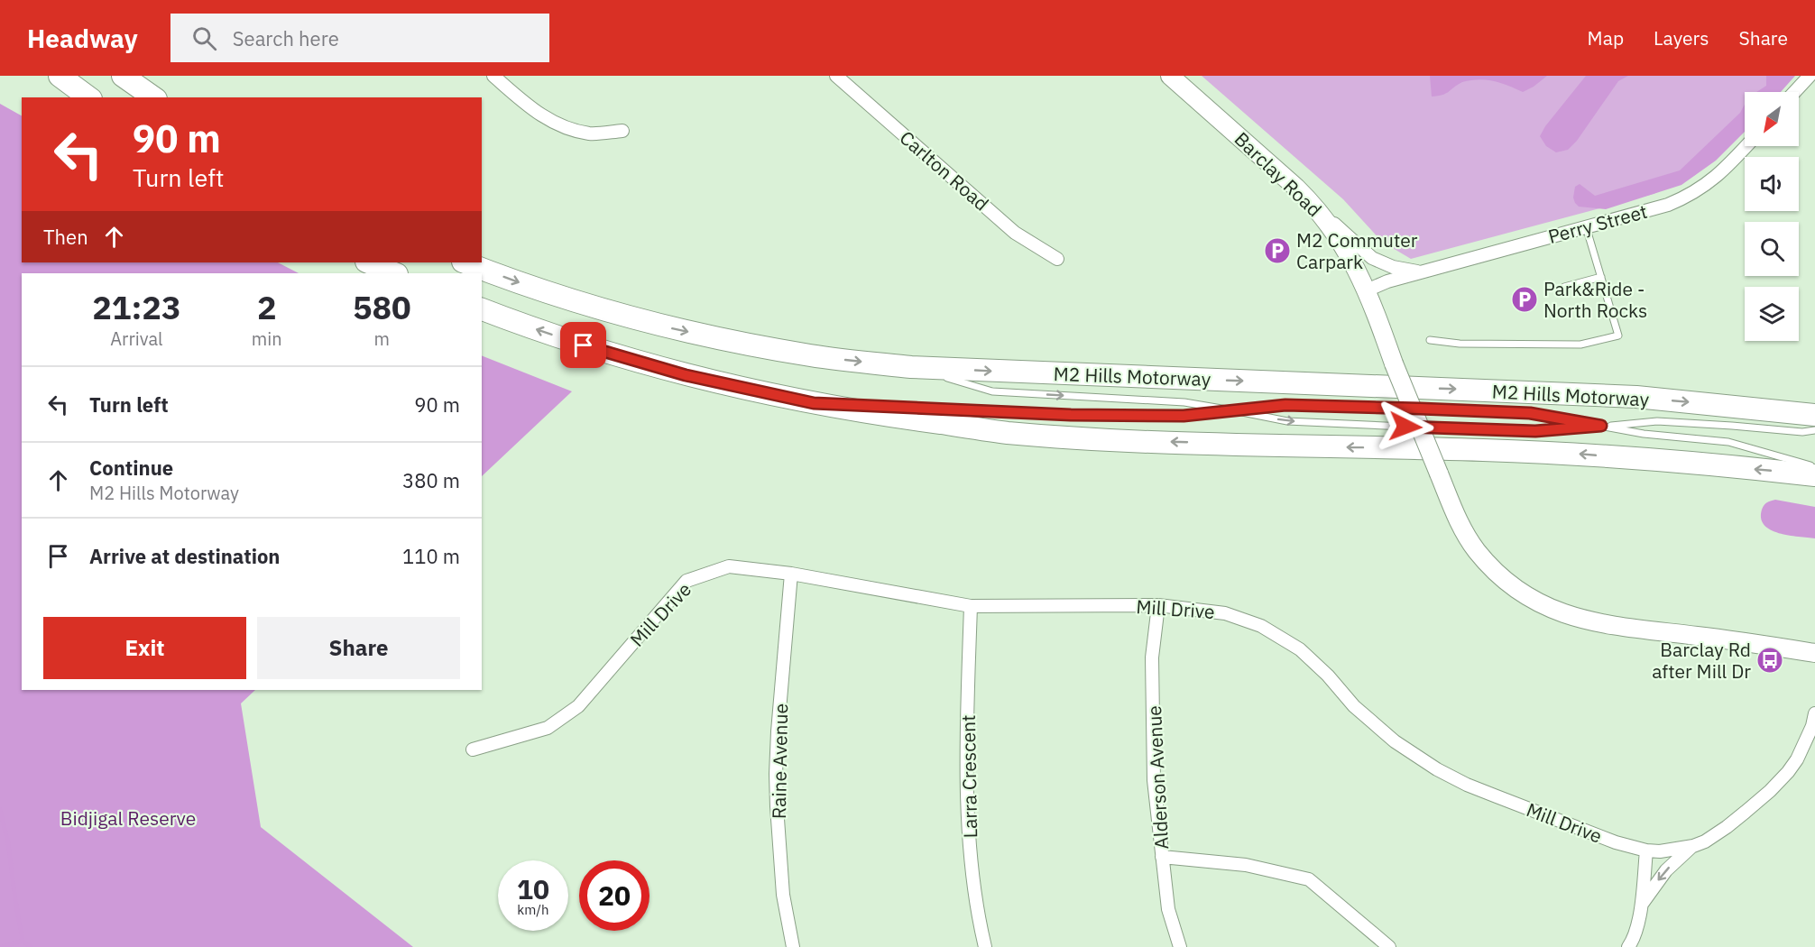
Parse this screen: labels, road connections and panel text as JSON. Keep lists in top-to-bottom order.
{
  "streets": {
    "highway": ["M2 Hills Motorway"],
    "main road": ["Barclay Road"],
    "street": [
      "Carlton Road",
      "Perry Street",
      "Mill Drive",
      "Raine Avenue",
      "Larra Crescent",
      "Alderson Avenue"
    ]
  },
  "crossings": [
    ["Barclay Road", "Perry Street"],
    ["Mill Drive", "Raine Avenue"],
    ["Mill Drive", "Larra Crescent"],
    ["Mill Drive", "Alderson Avenue"]
  ],
  "parks": ["Bidjigal Reserve"],
  "places": {
    "parking": ["M2 Commuter Carpark", "Park&Ride - North Rocks"],
    "bus stop": ["Barclay Rd after Mill Dr"]
  },
  "north": "bottom left",
  "page": {
    "header": "Headway",
    "search": "Search here",
    "nav": ["Map", "Layers", "Share"],
    "turn": ["90 m", "Turn left"],
    "then": "Then",
    "eta": [
      "21:23",
      "Arrival",
      "2",
      "min",
      "580",
      "m"
    ],
    "list": [
      {
        "name": "Turn left",
        "value": "90 m"
      },
      {
        "name": "Continue",
        "note": "M2 Hills Motorway",
        "value": "380 m"
      },
      {
        "name": "Arrive at destination",
        "value": "110 m"
      }
    ],
    "buttons": ["Exit", "Share"],
    "speed": "10 km/h",
    "limit": "20"
  }
}
